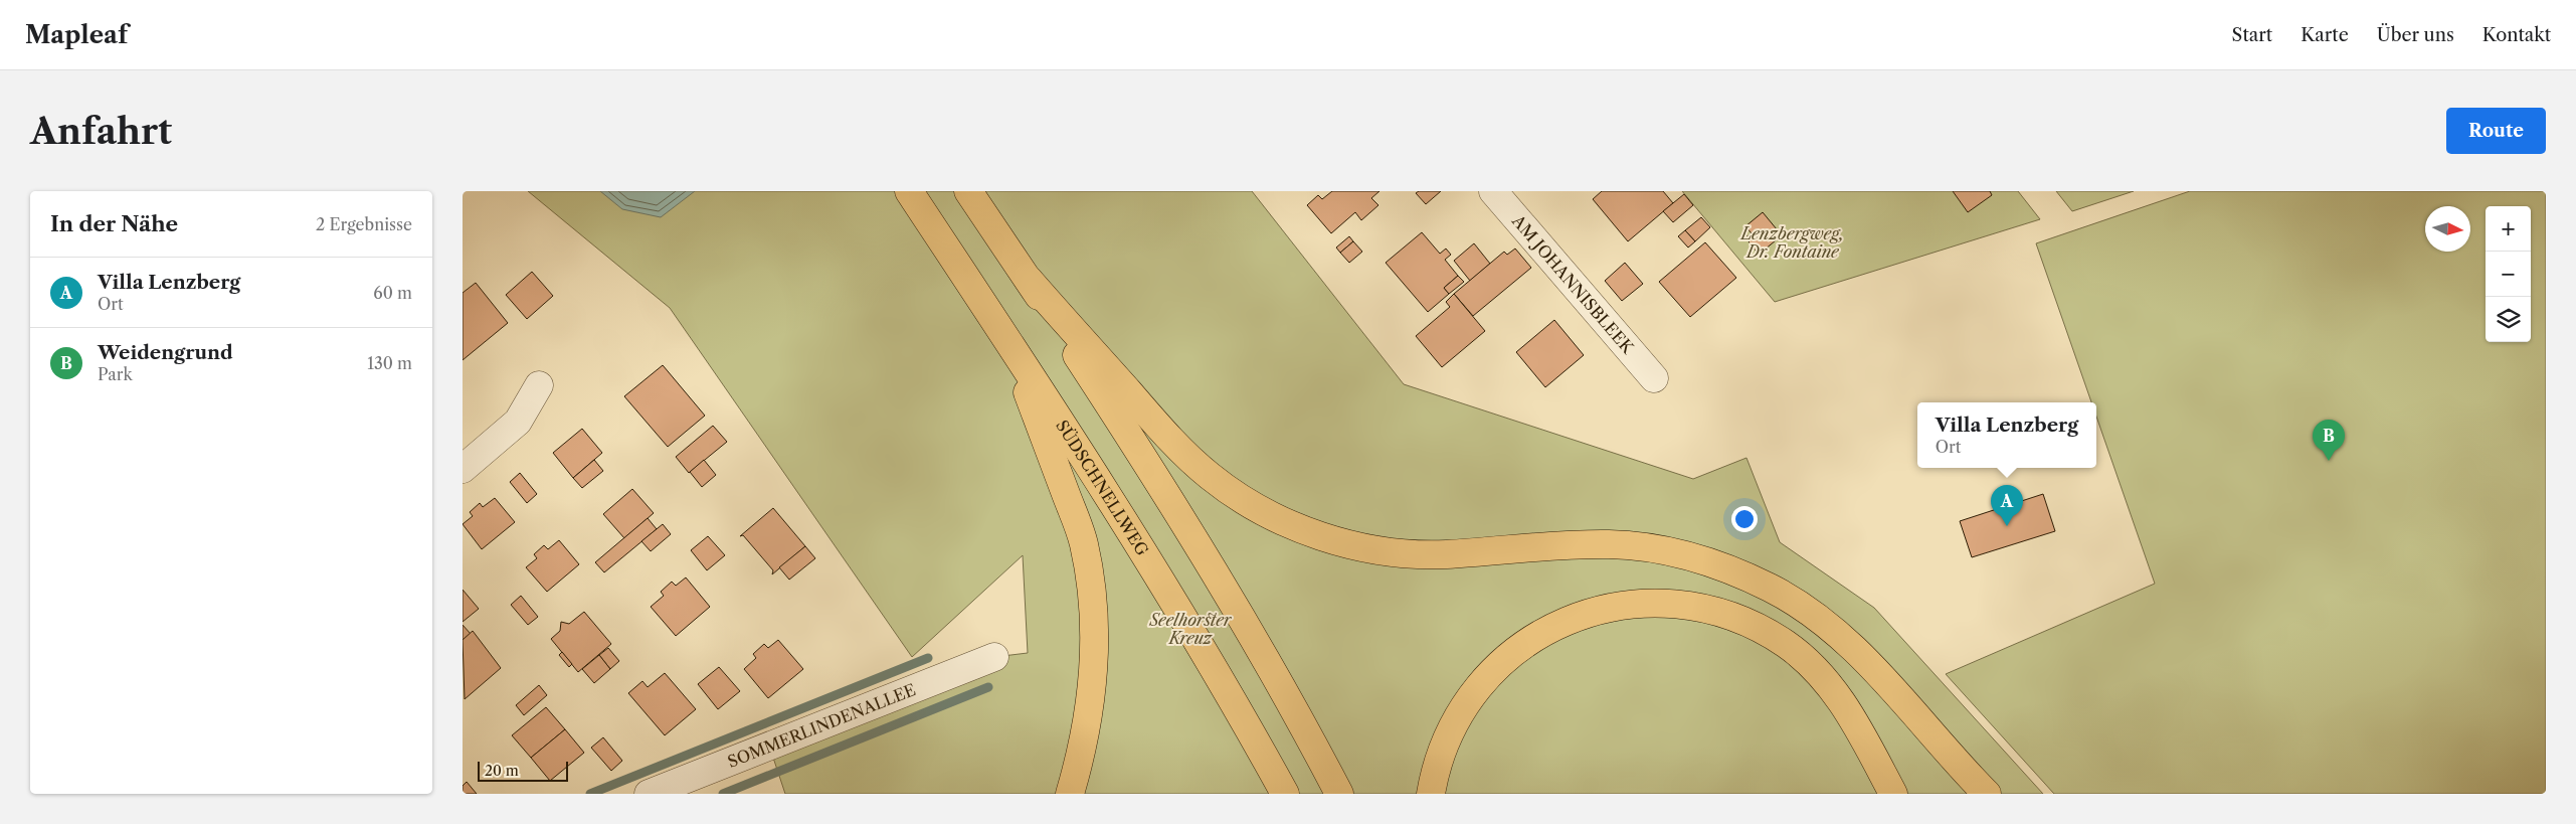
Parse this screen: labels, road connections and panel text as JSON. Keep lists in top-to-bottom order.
{
  "streets": {
    "highway": ["SÜDSCHNELLWEG"],
    "street": ["AM JOHANNISBLEEK", "SOMMERLINDENALLEE"]
  },
  "parks": ["Lenzbergweg, Dr. Fontaine", "Seelhorster Kreuz"],
  "scale_bar": "20 m",
  "north": "right",
  "page": {
    "header": "Mapleaf",
    "nav": [
      "Start",
      "Karte",
      "Über uns",
      "Kontakt"
    ],
    "buttons": "Route",
    "title": "Anfahrt",
    "heading": ["In der Nähe", "2 Ergebnisse"],
    "map_buttons": ["+", "−"],
    "list": [
      {
        "mark": "A",
        "name": "Villa Lenzberg",
        "note": "Ort",
        "value": "60 m"
      },
      {
        "mark": "B",
        "name": "Weidengrund",
        "note": "Park",
        "value": "130 m"
      }
    ],
    "popup": ["Villa Lenzberg", "Ort"],
    "pins": ["B", "A"],
    "scale": "20 m"
  }
}
